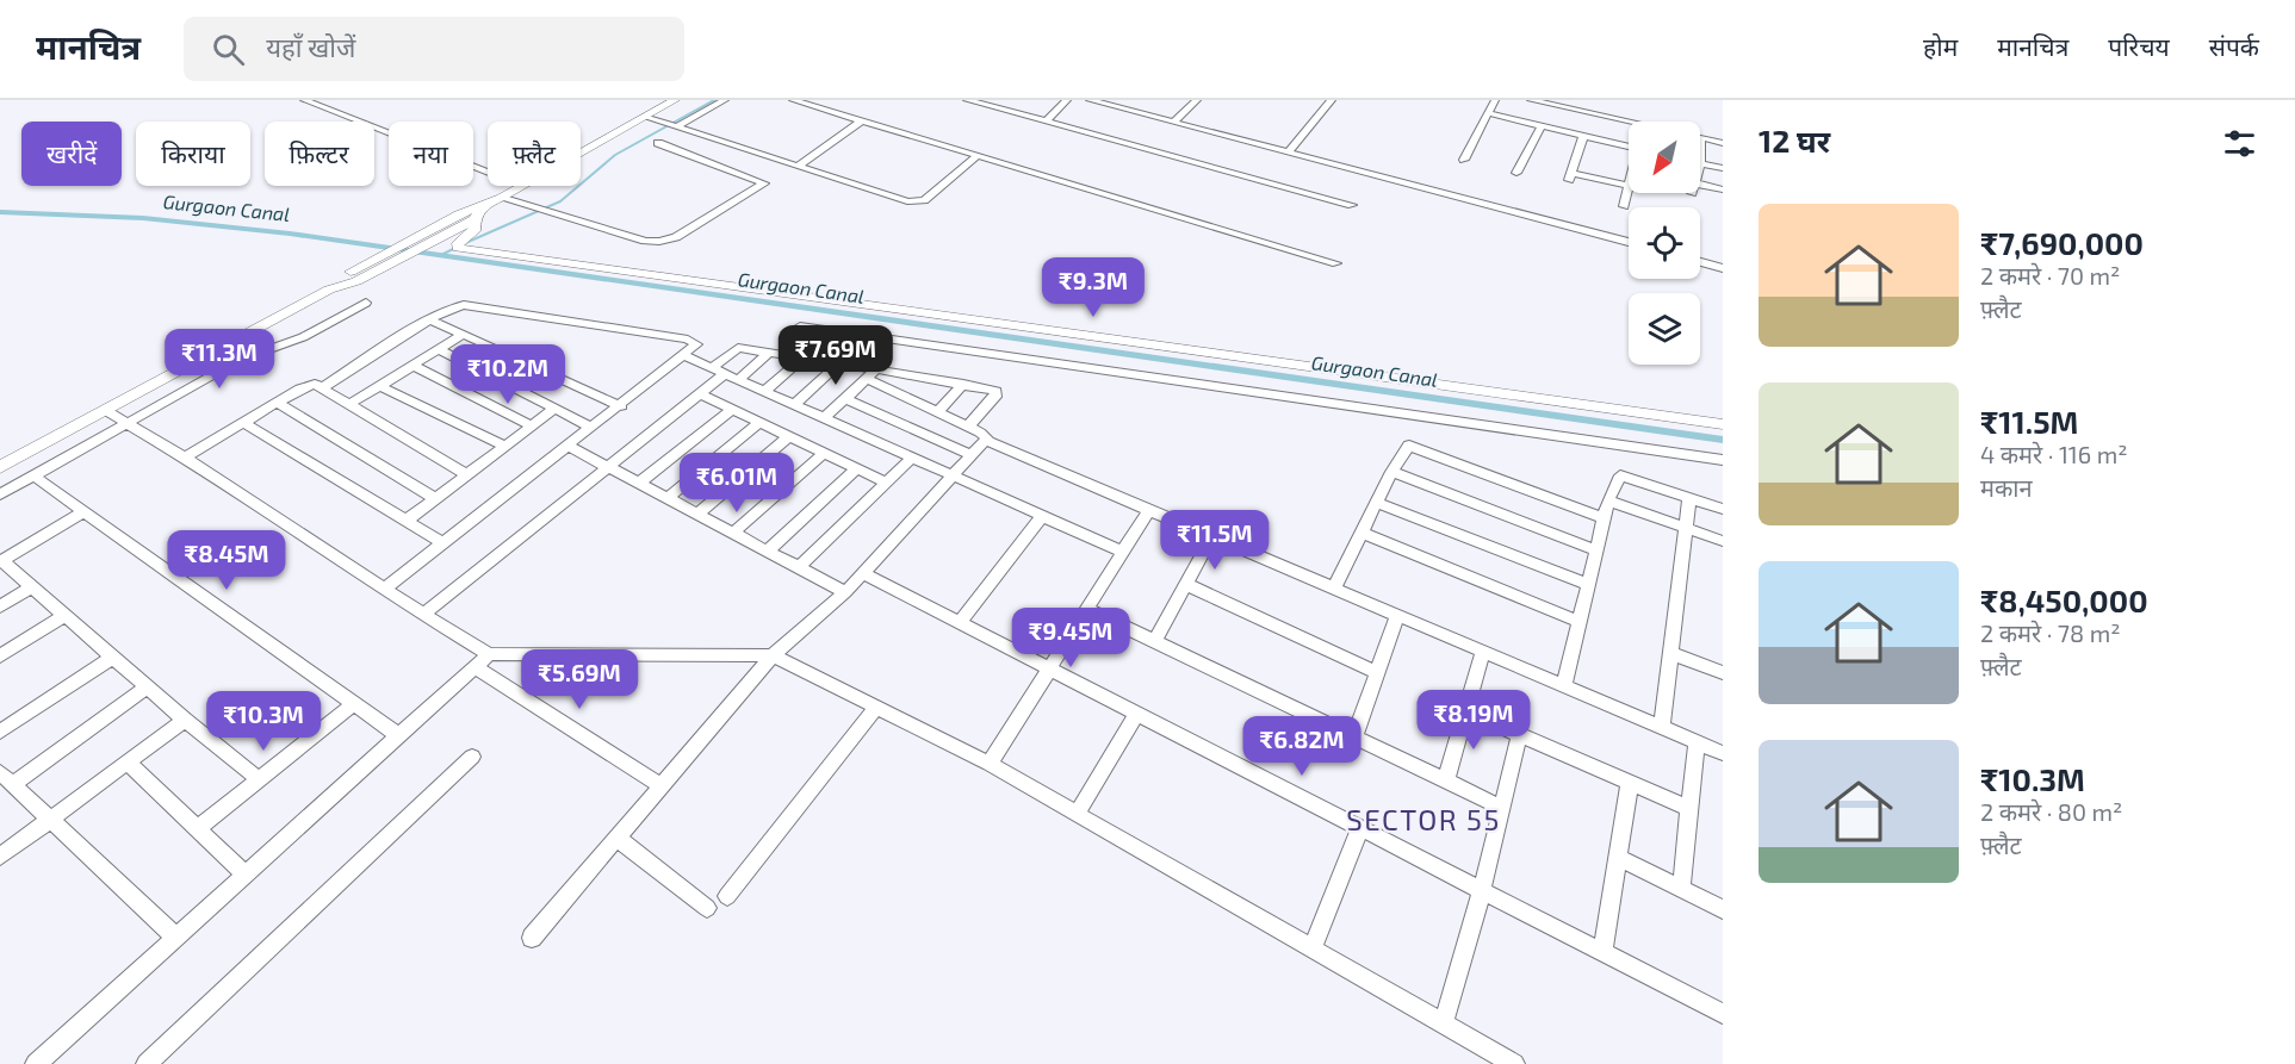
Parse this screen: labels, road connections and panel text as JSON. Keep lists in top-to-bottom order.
{
  "districts": ["SECTOR 55"],
  "water": ["Gurgaon Canal"],
  "north": "bottom left",
  "page": {
    "header": "मानचित्र",
    "search": "यहाँ खोजें",
    "nav": [
      "होम",
      "मानचित्र",
      "परिचय",
      "संपर्क"
    ],
    "heading": "12 घर",
    "chip": [
      "खरीदें",
      "किराया",
      "फ़िल्टर",
      "नया",
      "फ़्लैट"
    ],
    "list": [
      {
        "name": "₹7,690,000",
        "note": "2 कमरे · 70 m² · फ़्लैट"
      },
      {
        "name": "₹11.5M",
        "note": "4 कमरे · 116 m² · मकान"
      },
      {
        "name": "₹8,450,000",
        "note": "2 कमरे · 78 m² · फ़्लैट"
      },
      {
        "name": "₹10.3M",
        "note": "2 कमरे · 80 m² · फ़्लैट"
      }
    ],
    "price": [
      "₹9.3M",
      "₹7.69M",
      "₹11.3M",
      "₹10.2M",
      "₹6.01M",
      "₹11.5M",
      "₹8.45M",
      "₹9.45M",
      "₹5.69M",
      "₹8.19M",
      "₹10.3M",
      "₹6.82M"
    ]
  }
}
